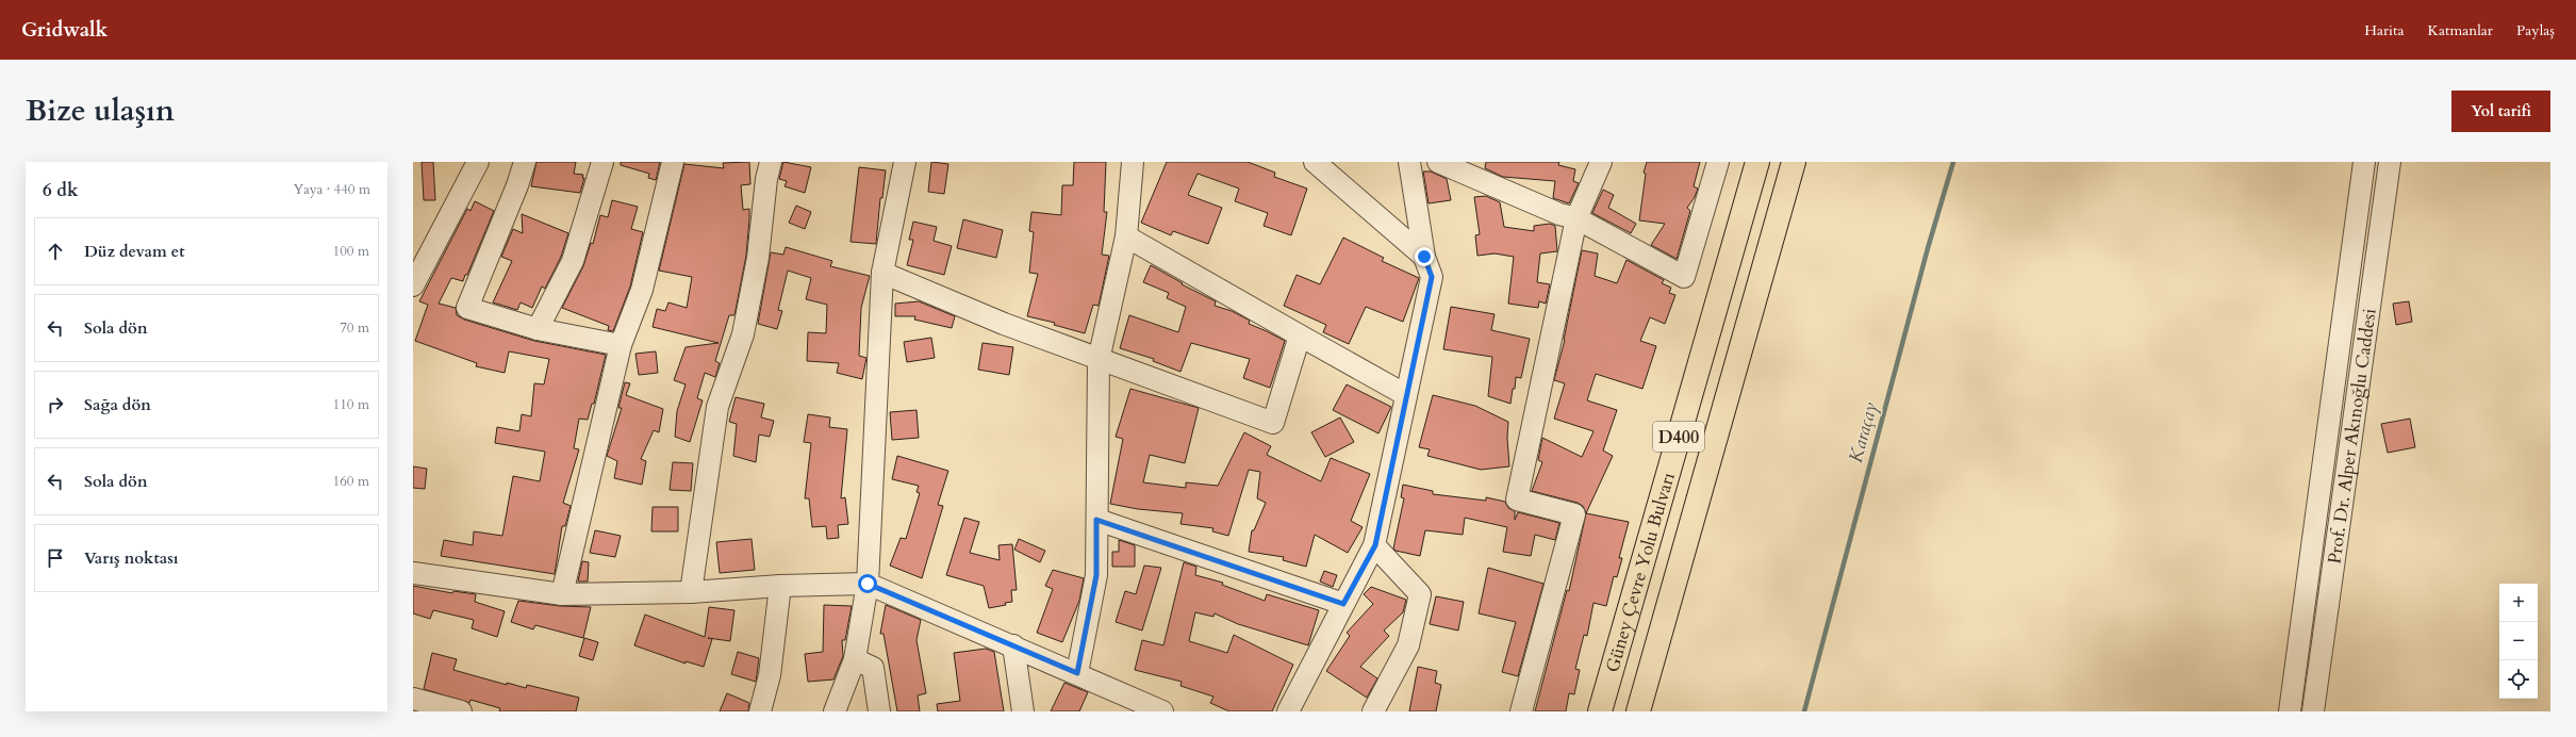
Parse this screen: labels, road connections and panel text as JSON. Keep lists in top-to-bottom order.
{
  "streets": {
    "highway": ["D400", "Güney Çevre Yolu Bulvarı"],
    "street": ["Prof. Dr. Alper Akınoğlu Caddesi"]
  },
  "water": ["Karaçay"],
  "page": {
    "header": "Gridwalk",
    "nav": ["Harita", "Katmanlar", "Paylaş"],
    "title": "Bize ulaşın",
    "buttons": "Yol tarifi",
    "heading": ["6 dk", "Yaya · 440 m"],
    "list": [
      ["Düz devam et", "100 m"],
      ["Sola dön", "70 m"],
      ["Sağa dön", "110 m"],
      ["Sola dön", "160 m"],
      "Varış noktası"
    ],
    "map_buttons": ["+", "−"]
  }
}
